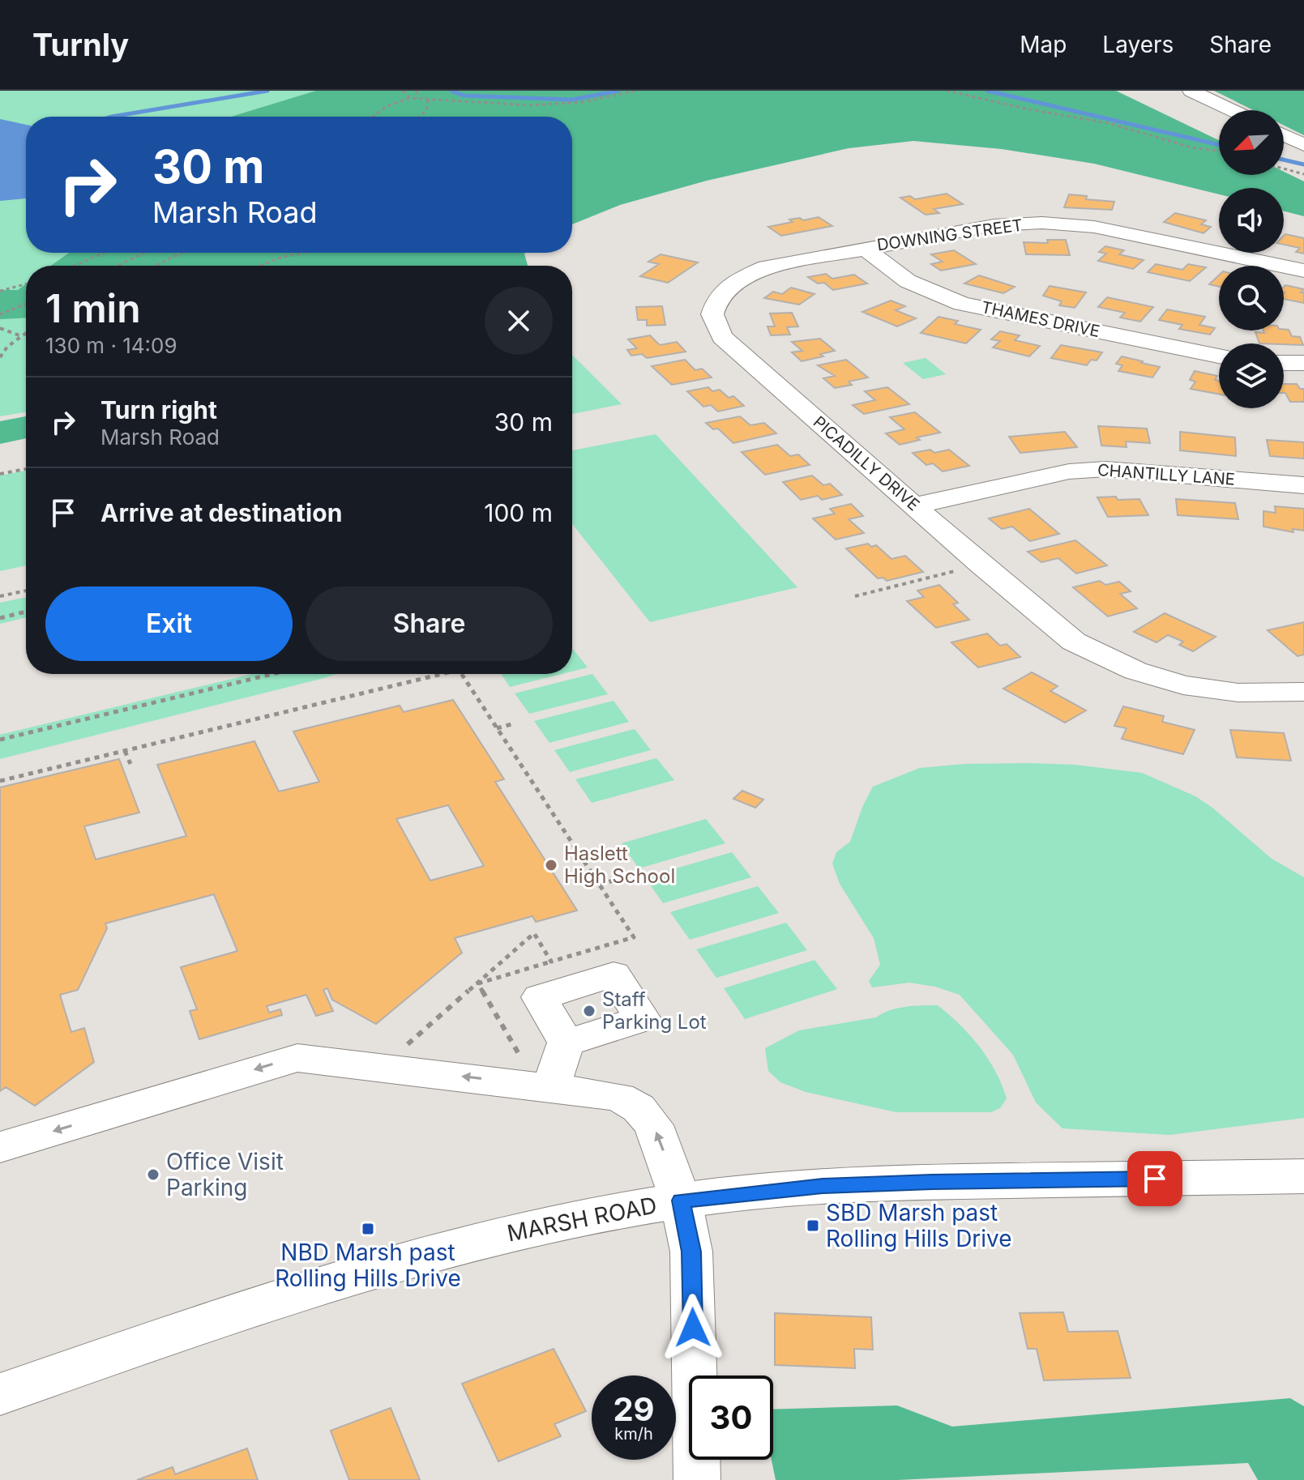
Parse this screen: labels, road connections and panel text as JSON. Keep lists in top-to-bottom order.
{
  "streets": {
    "main road": ["MARSH ROAD"],
    "street": [
      "DOWNING STREET",
      "THAMES DRIVE",
      "PICADILLY DRIVE",
      "CHANTILLY LANE"
    ]
  },
  "crossings": [
    ["DOWNING STREET", "THAMES DRIVE"],
    ["DOWNING STREET", "PICADILLY DRIVE"],
    ["THAMES DRIVE", "PICADILLY DRIVE"],
    ["PICADILLY DRIVE", "CHANTILLY LANE"]
  ],
  "places": {
    "other": ["Haslett High School", "Staff Parking Lot", "Office Visit Parking"],
    "transit": ["SBD Marsh past Rolling Hills Drive", "NBD Marsh past Rolling Hills Drive"]
  },
  "north": "bottom left",
  "page": {
    "header": "Turnly",
    "nav": ["Map", "Layers", "Share"],
    "turn": ["30 m", "Marsh Road"],
    "heading": ["1 min", "130 m · 14:09"],
    "list": [
      {
        "name": "Turn right",
        "note": "Marsh Road",
        "value": "30 m"
      },
      {
        "name": "Arrive at destination",
        "value": "100 m"
      }
    ],
    "buttons": ["Exit", "Share"],
    "speed": "29 km/h",
    "limit": "30"
  }
}
